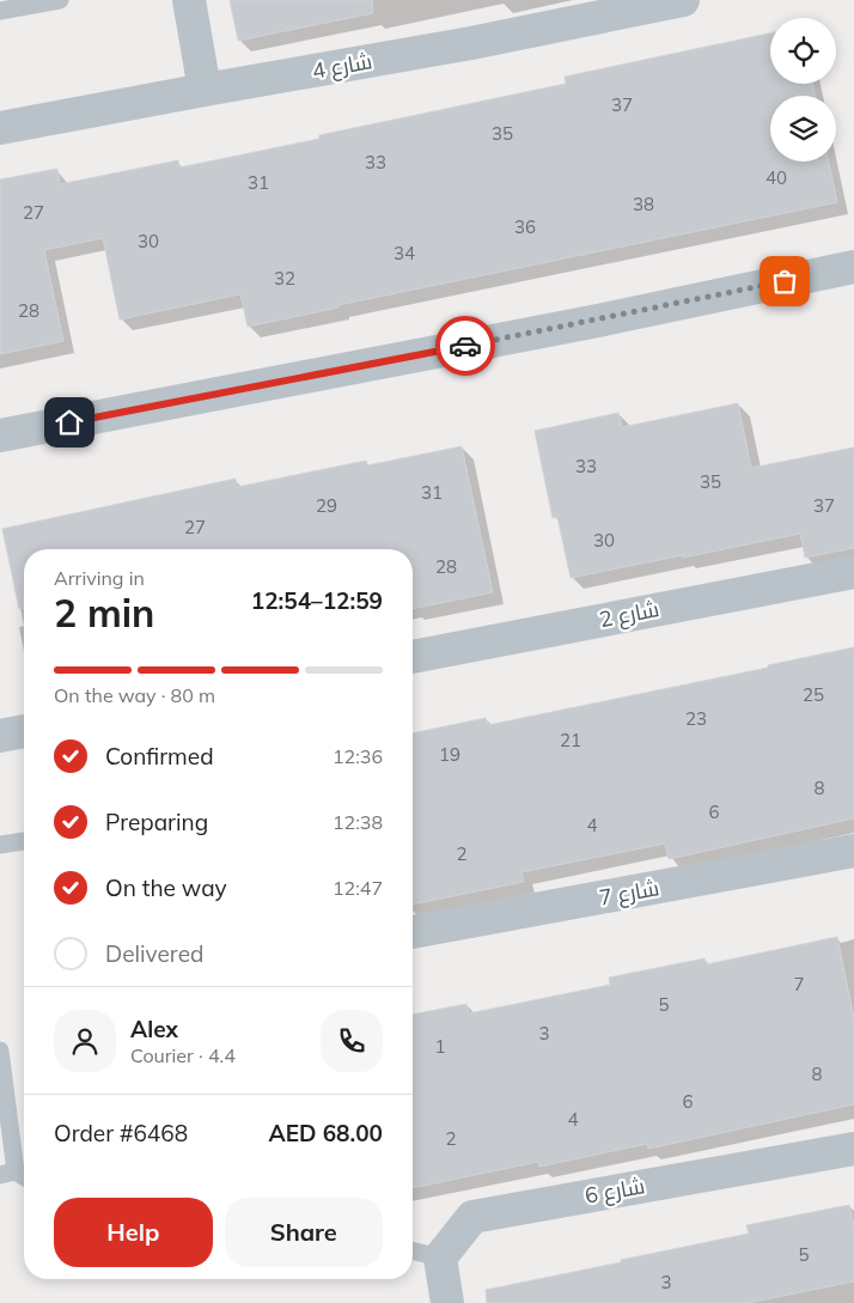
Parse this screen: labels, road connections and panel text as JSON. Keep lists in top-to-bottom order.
{
  "streets": {
    "street": [
      "شارع 4",
      "شارع 2",
      "شارع 7",
      "شارع 6"
    ]
  },
  "house_numbers": [
    "37",
    "35",
    "33",
    "40",
    "31",
    "38",
    "27",
    "36",
    "30",
    "34",
    "32",
    "28",
    "33",
    "35",
    "31",
    "29",
    "37",
    "27",
    "30",
    "28",
    "25",
    "23",
    "21",
    "19",
    "8",
    "6",
    "4",
    "2",
    "7",
    "5",
    "3",
    "1",
    "8",
    "6",
    "4",
    "2",
    "5",
    "3"
  ],
  "page": {
    "heading": ["2 min", "Arriving in", "12:54–12:59"],
    "panel": [
      "Alex",
      "Courier · 4.4",
      "Order #6468",
      "AED 68.00"
    ],
    "bar": "On the way · 80 m",
    "list": [
      ["Confirmed", "12:36"],
      ["Preparing", "12:38"],
      ["On the way", "12:47"],
      "Delivered"
    ],
    "buttons": ["Help", "Share"]
  }
}
